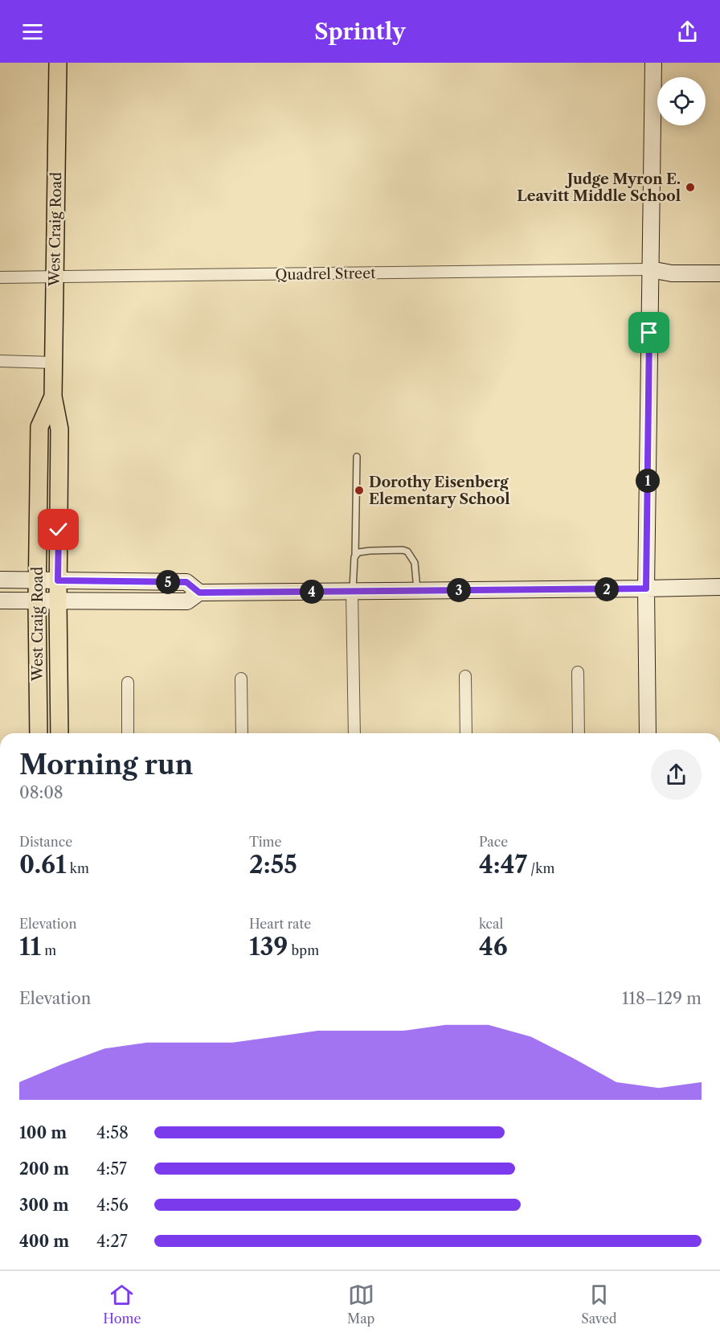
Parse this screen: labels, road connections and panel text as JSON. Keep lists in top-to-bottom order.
{
  "streets": {
    "main road": ["West Craig Road", "Quadrel Street"]
  },
  "crossings": [
    ["West Craig Road", "Quadrel Street"]
  ],
  "places": ["Judge Myron E. Leavitt Middle School", "Dorothy Eisenberg Elementary School"],
  "page": {
    "header": "Sprintly",
    "pins": [
      "1",
      "5",
      "2",
      "3",
      "4"
    ],
    "heading": ["Morning run", "08:08"],
    "stats": [
      ["Distance", "0.61 km"],
      ["Time", "2:55"],
      ["Pace", "4:47 /km"],
      ["Elevation", "11 m"],
      ["Heart rate", "139 bpm"],
      ["kcal", "46"]
    ],
    "chart": ["Elevation", "118–129 m"],
    "list": [
      {
        "name": "100 m",
        "note": "4:58"
      },
      {
        "name": "200 m",
        "note": "4:57"
      },
      {
        "name": "300 m",
        "note": "4:56"
      },
      {
        "name": "400 m",
        "note": "4:27"
      }
    ],
    "tabs": ["Home", "Map", "Saved"]
  }
}
